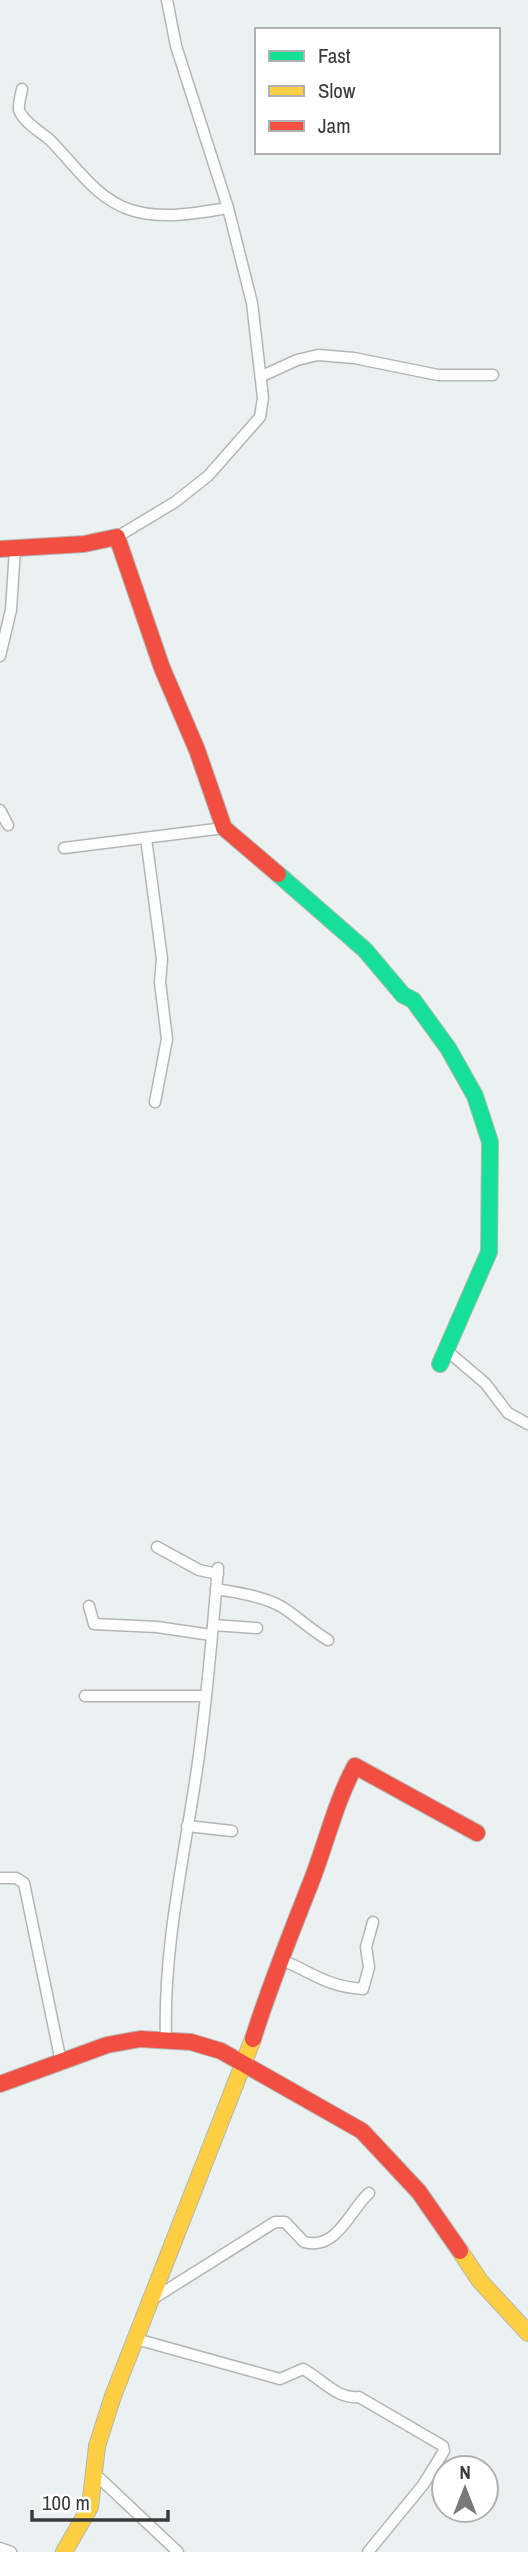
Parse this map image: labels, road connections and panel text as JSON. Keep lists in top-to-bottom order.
{
  "legend": ["Fast", "Slow", "Jam"],
  "scale_bar": "100 m",
  "north": "top"
}
